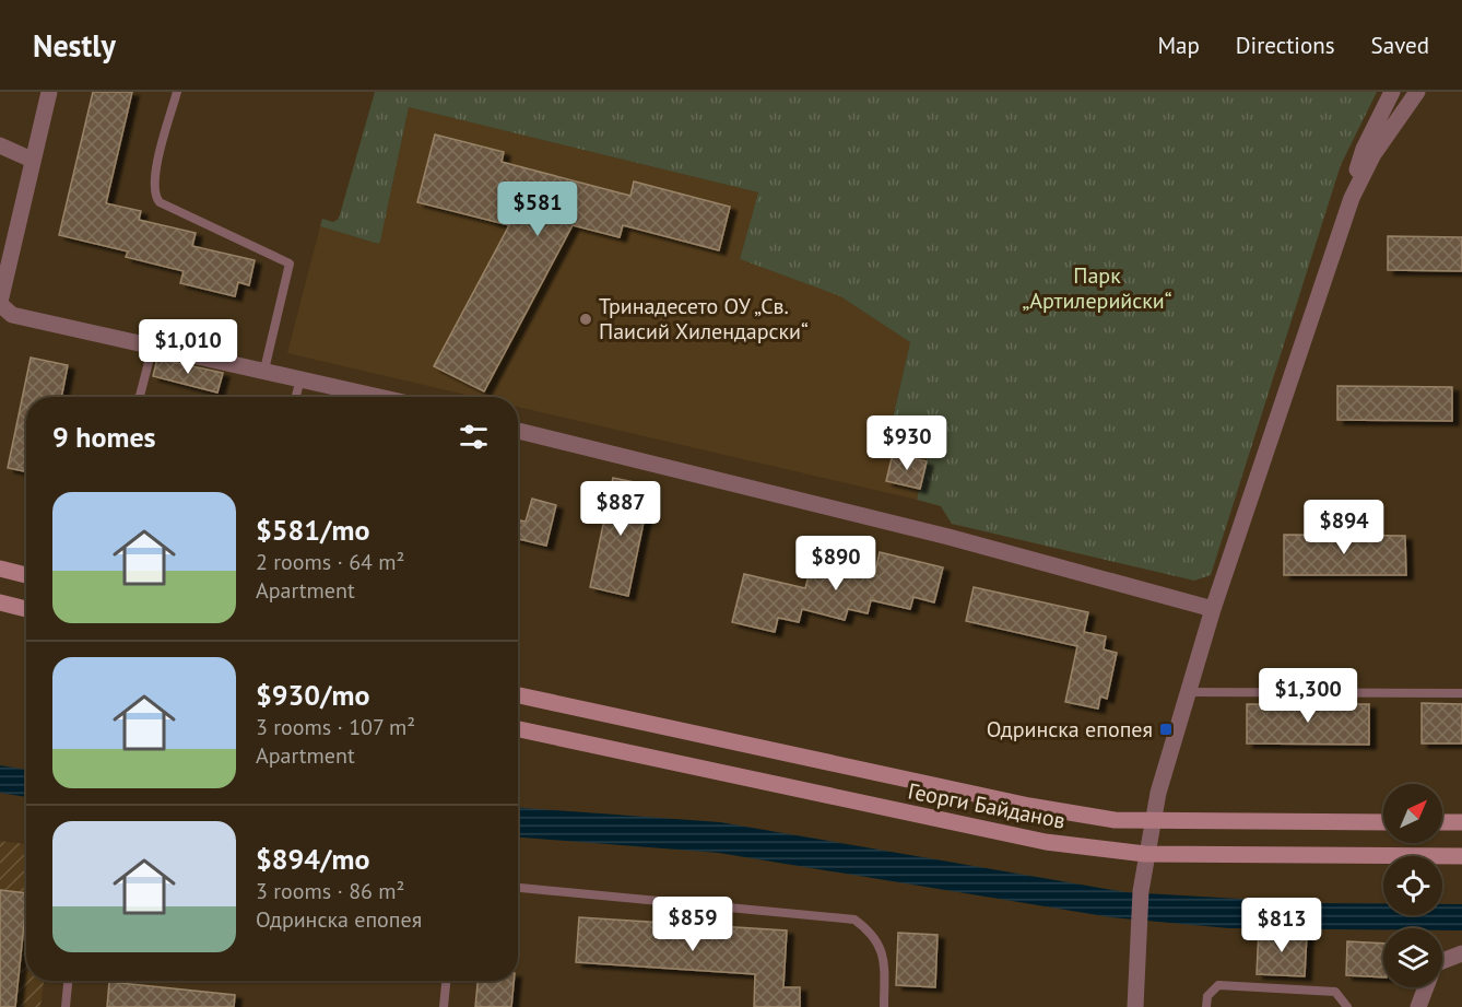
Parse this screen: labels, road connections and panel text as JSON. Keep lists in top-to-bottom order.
{
  "streets": {
    "main road": ["Георги Байданов"]
  },
  "parks": ["Парк „Артилерийски“"],
  "places": {
    "other": ["Тринадесето ОУ „Св. Паисий Хилендарски“"],
    "transit": ["Одринска епопея"]
  },
  "north": "top right",
  "page": {
    "header": "Nestly",
    "nav": ["Map", "Directions", "Saved"],
    "price": [
      "$581",
      "$1,010",
      "$930",
      "$887",
      "$894",
      "$890",
      "$1,300",
      "$859",
      "$813"
    ],
    "heading": "9 homes",
    "list": [
      {
        "name": "$581/mo",
        "note": "2 rooms · 64 m² · Apartment"
      },
      {
        "name": "$930/mo",
        "note": "3 rooms · 107 m² · Apartment"
      },
      {
        "name": "$894/mo",
        "note": "3 rooms · 86 m² · Одринска епопея"
      }
    ]
  }
}
